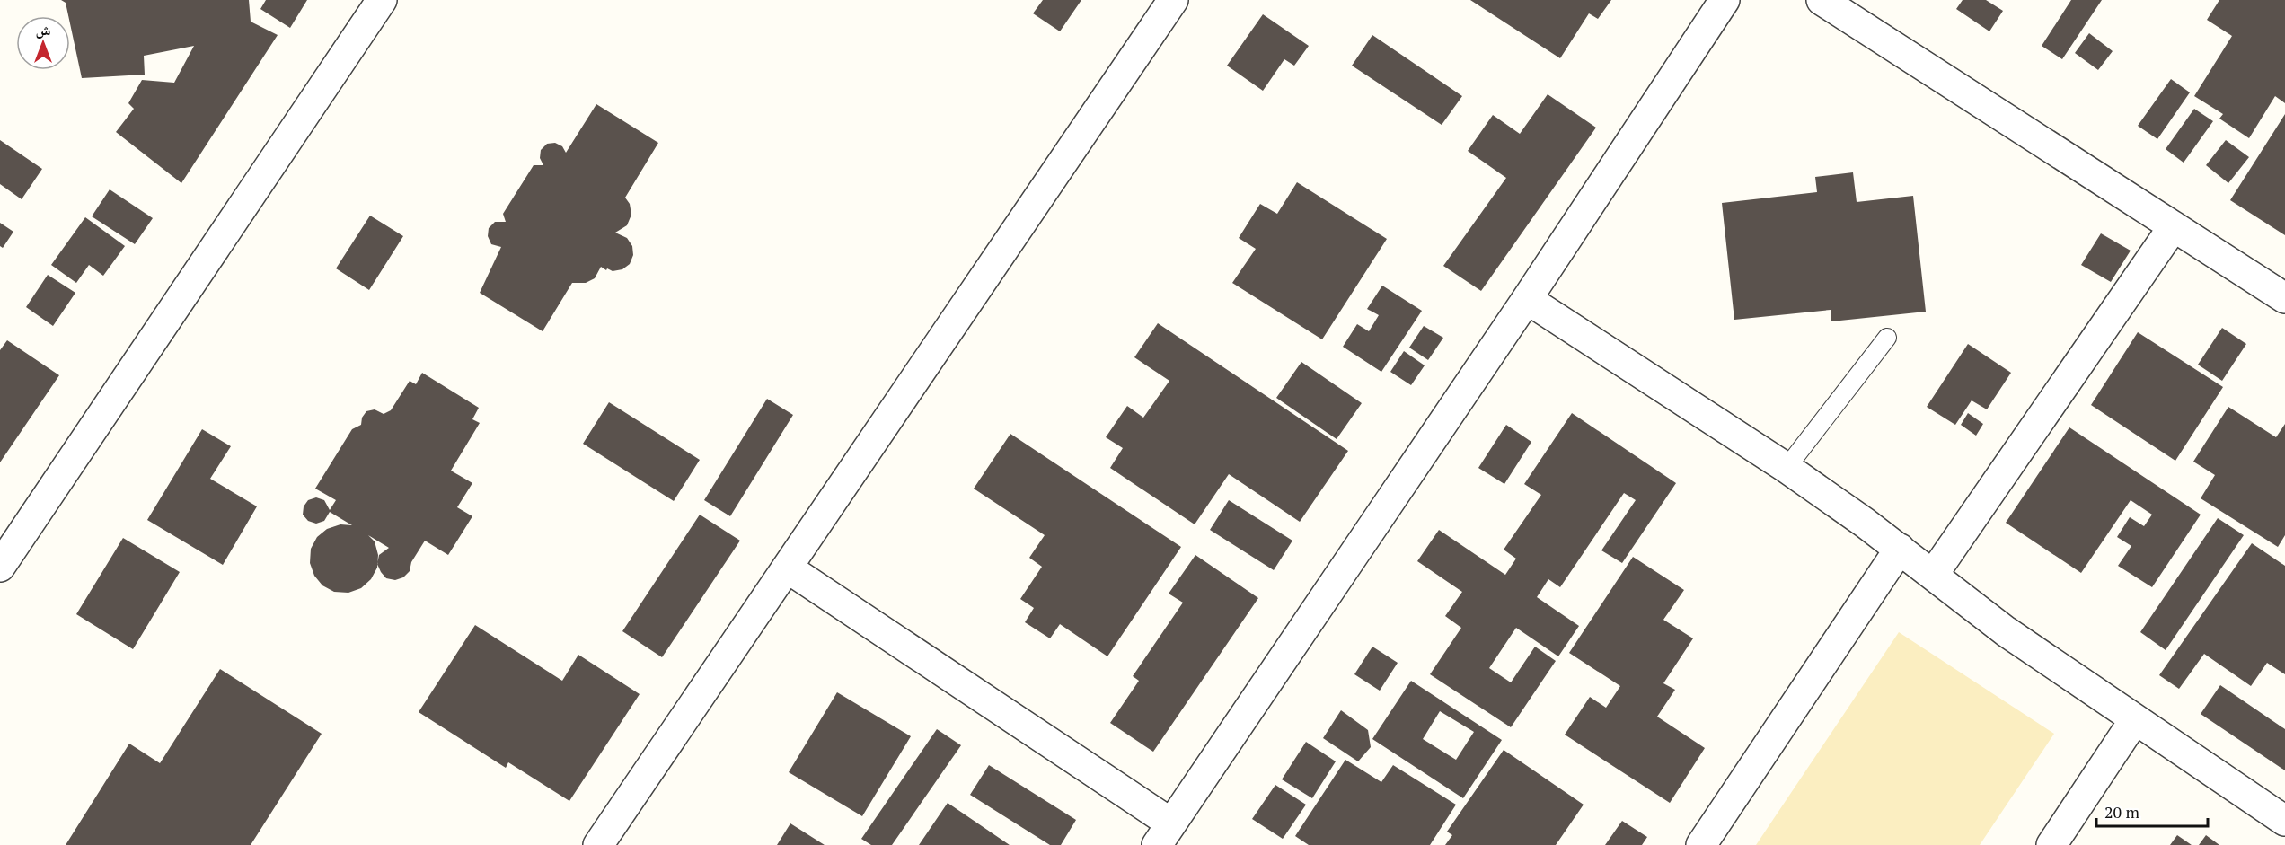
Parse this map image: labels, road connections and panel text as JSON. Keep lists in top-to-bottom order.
{
  "scale_bar": "20 m",
  "north": "top"
}
